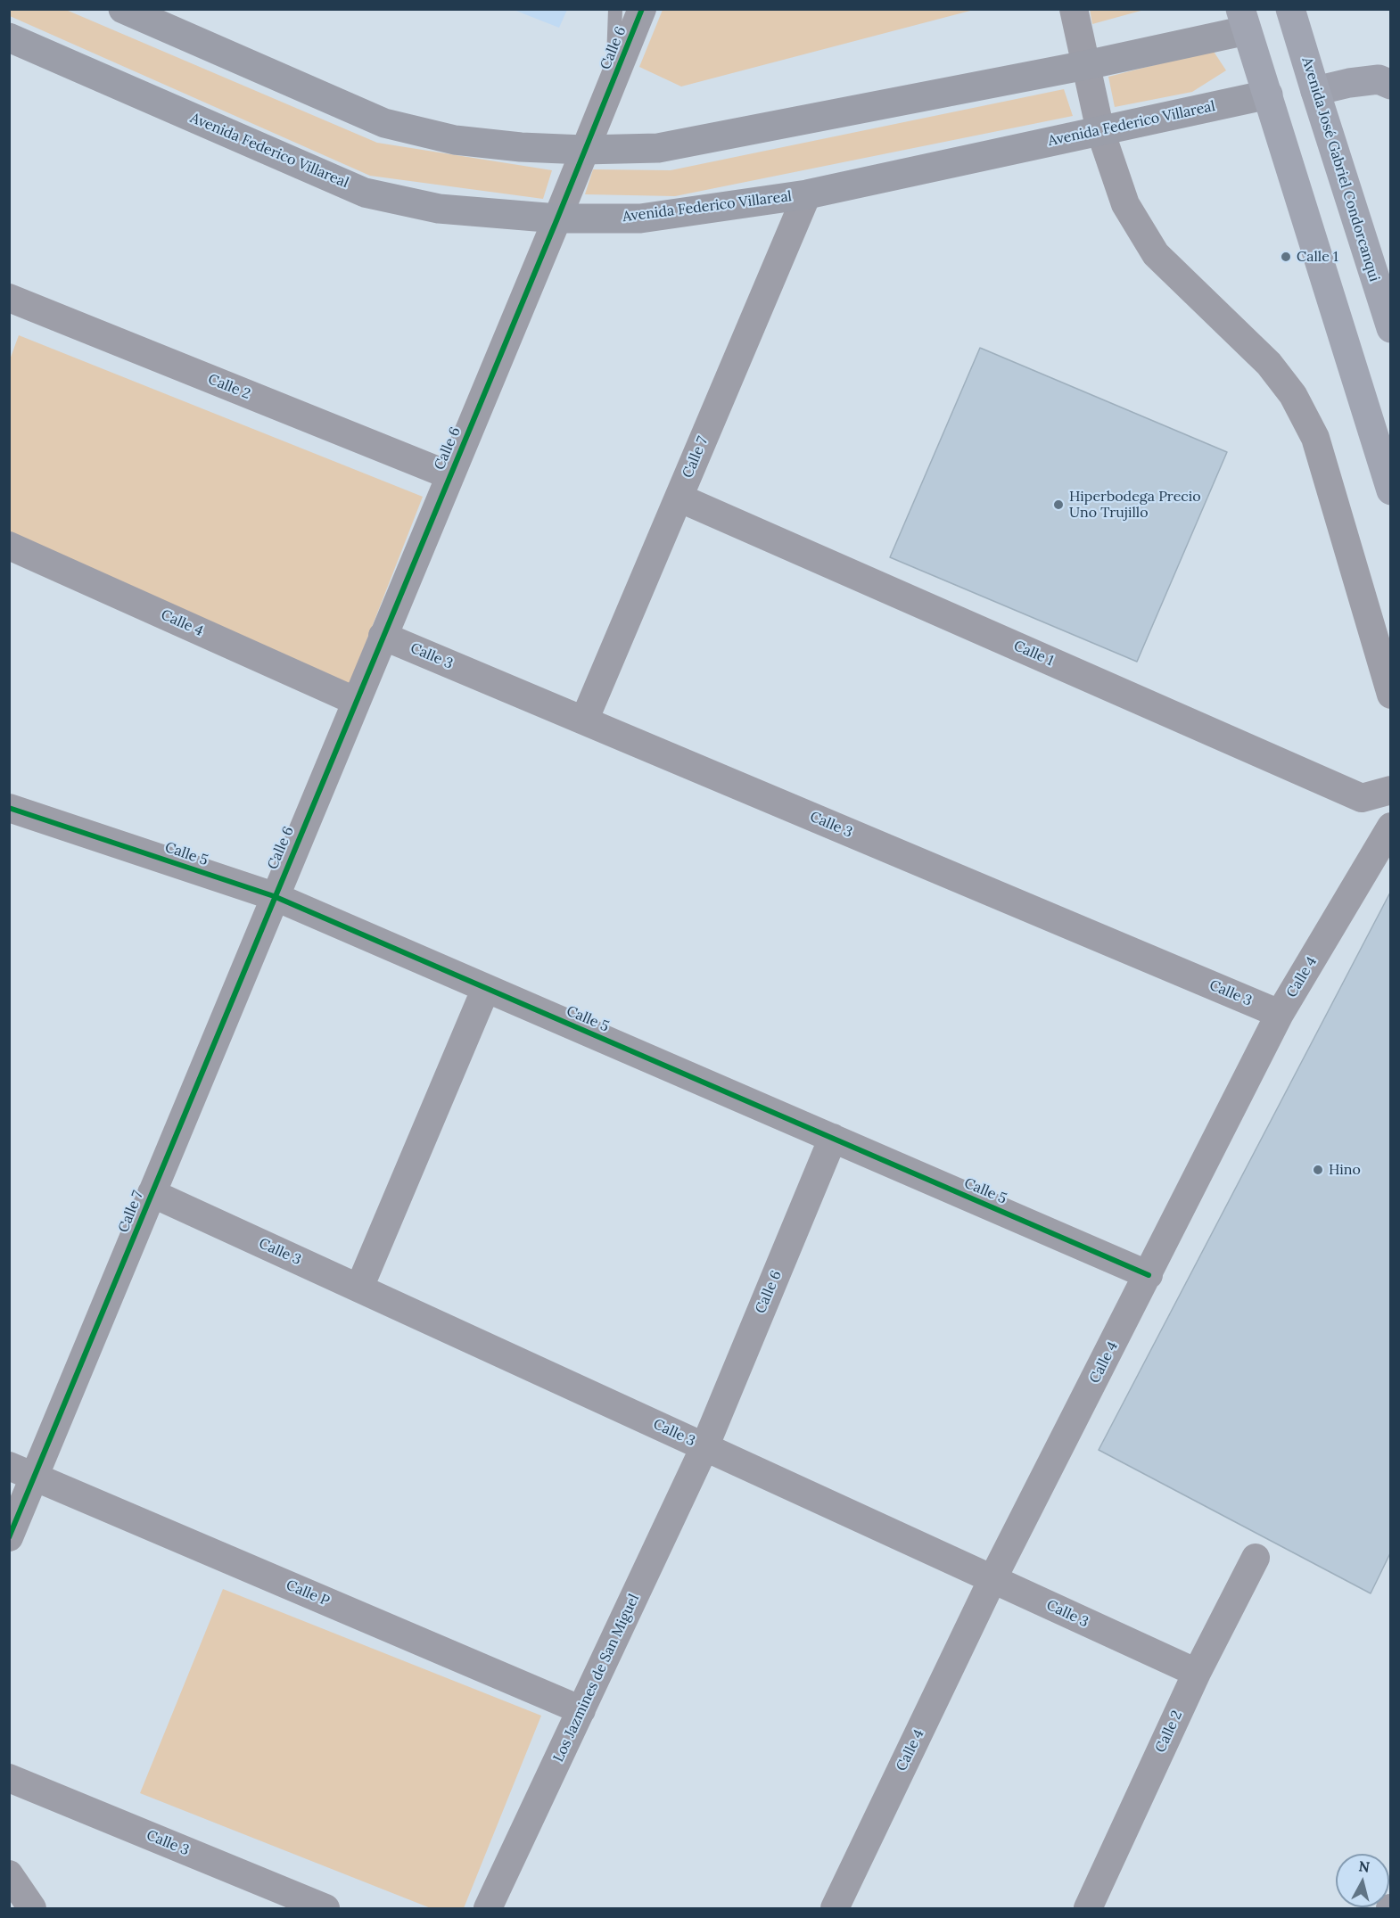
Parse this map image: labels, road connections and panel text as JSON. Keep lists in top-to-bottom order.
{
  "streets": {
    "highway": ["Avenida José Gabriel Condorcanqui"],
    "main road": ["Avenida Federico Villareal"],
    "street": [
      "Calle 6",
      "Calle 2",
      "Calle 7",
      "Calle 4",
      "Calle 1",
      "Calle 3",
      "Calle 5",
      "Calle P",
      "Los Jazmines de San Miguel"
    ]
  },
  "crossings": [
    ["Calle 6", "Avenida Federico Villareal"],
    ["Calle 6", "Calle 2"],
    ["Calle 6", "Calle 7"],
    ["Calle 6", "Calle 4"],
    ["Calle 6", "Calle 3"],
    ["Calle 6", "Calle 5"],
    ["Calle 6", "Los Jazmines de San Miguel"],
    ["Avenida Federico Villareal", "Calle 7"],
    ["Calle 2", "Calle 3"],
    ["Calle 7", "Calle 1"],
    ["Calle 7", "Calle 3"],
    ["Calle 7", "Calle 5"],
    ["Calle 7", "Calle P"],
    ["Calle 4", "Calle 3"],
    ["Calle 4", "Calle 5"],
    ["Calle 3", "Los Jazmines de San Miguel"],
    ["Calle P", "Los Jazmines de San Miguel"]
  ],
  "places": ["Calle 1", "Hiperbodega Precio Uno Trujillo", "Hino"],
  "north": "top"
}
